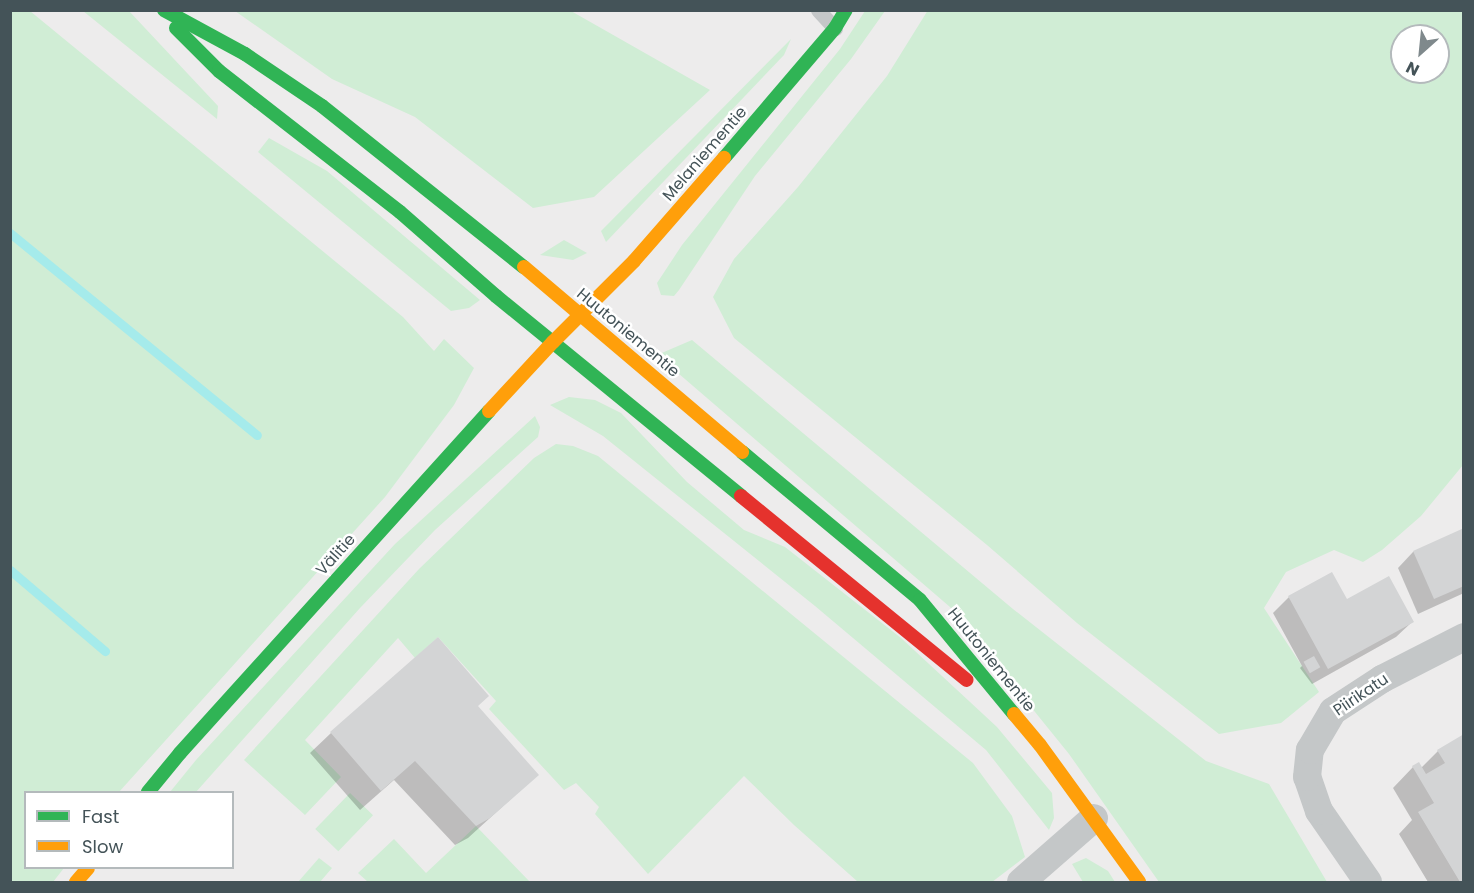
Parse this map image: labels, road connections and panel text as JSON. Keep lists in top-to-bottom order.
{
  "streets": {
    "main road": ["Melaniementie", "Huutoniementie", "Välitie"],
    "street": ["Piirikatu"]
  },
  "crossings": [
    ["Melaniementie", "Huutoniementie"],
    ["Melaniementie", "Välitie"],
    ["Huutoniementie", "Välitie"]
  ],
  "legend": ["Fast", "Slow"],
  "north": "bottom left"
}
